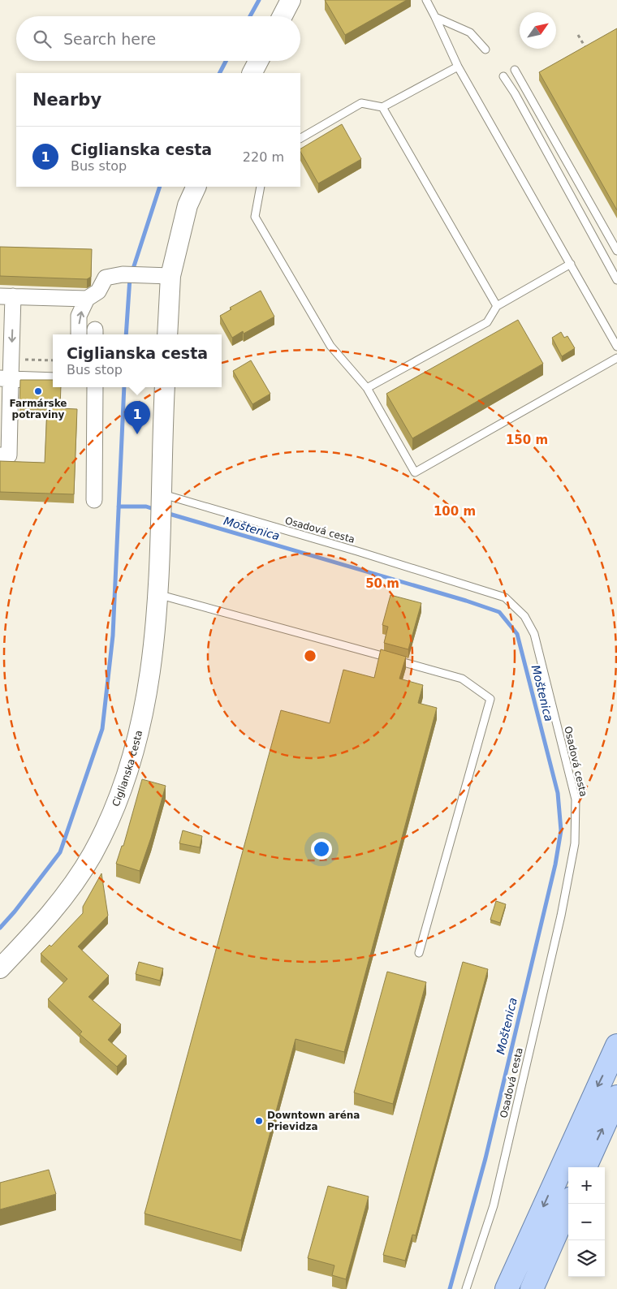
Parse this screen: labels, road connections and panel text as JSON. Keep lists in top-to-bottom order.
{
  "streets": {
    "street": ["Ciglianska cesta"],
    "lane": ["Osadová cesta"]
  },
  "crossings": [
    ["Osadová cesta", "Ciglianska cesta"]
  ],
  "water": ["Moštenica"],
  "places": ["Farmárske potraviny", "Downtown aréna Prievidza"],
  "north": "top right",
  "page": {
    "search": "Search here",
    "heading": "Nearby",
    "list": [
      {
        "mark": "1",
        "name": "Ciglianska cesta",
        "note": "Bus stop",
        "value": "220 m"
      }
    ],
    "popup": ["Ciglianska cesta", "Bus stop"],
    "pins": "1",
    "map_buttons": ["+", "−"]
  },
  "rings": ["150 m", "100 m", "50 m"]
}
